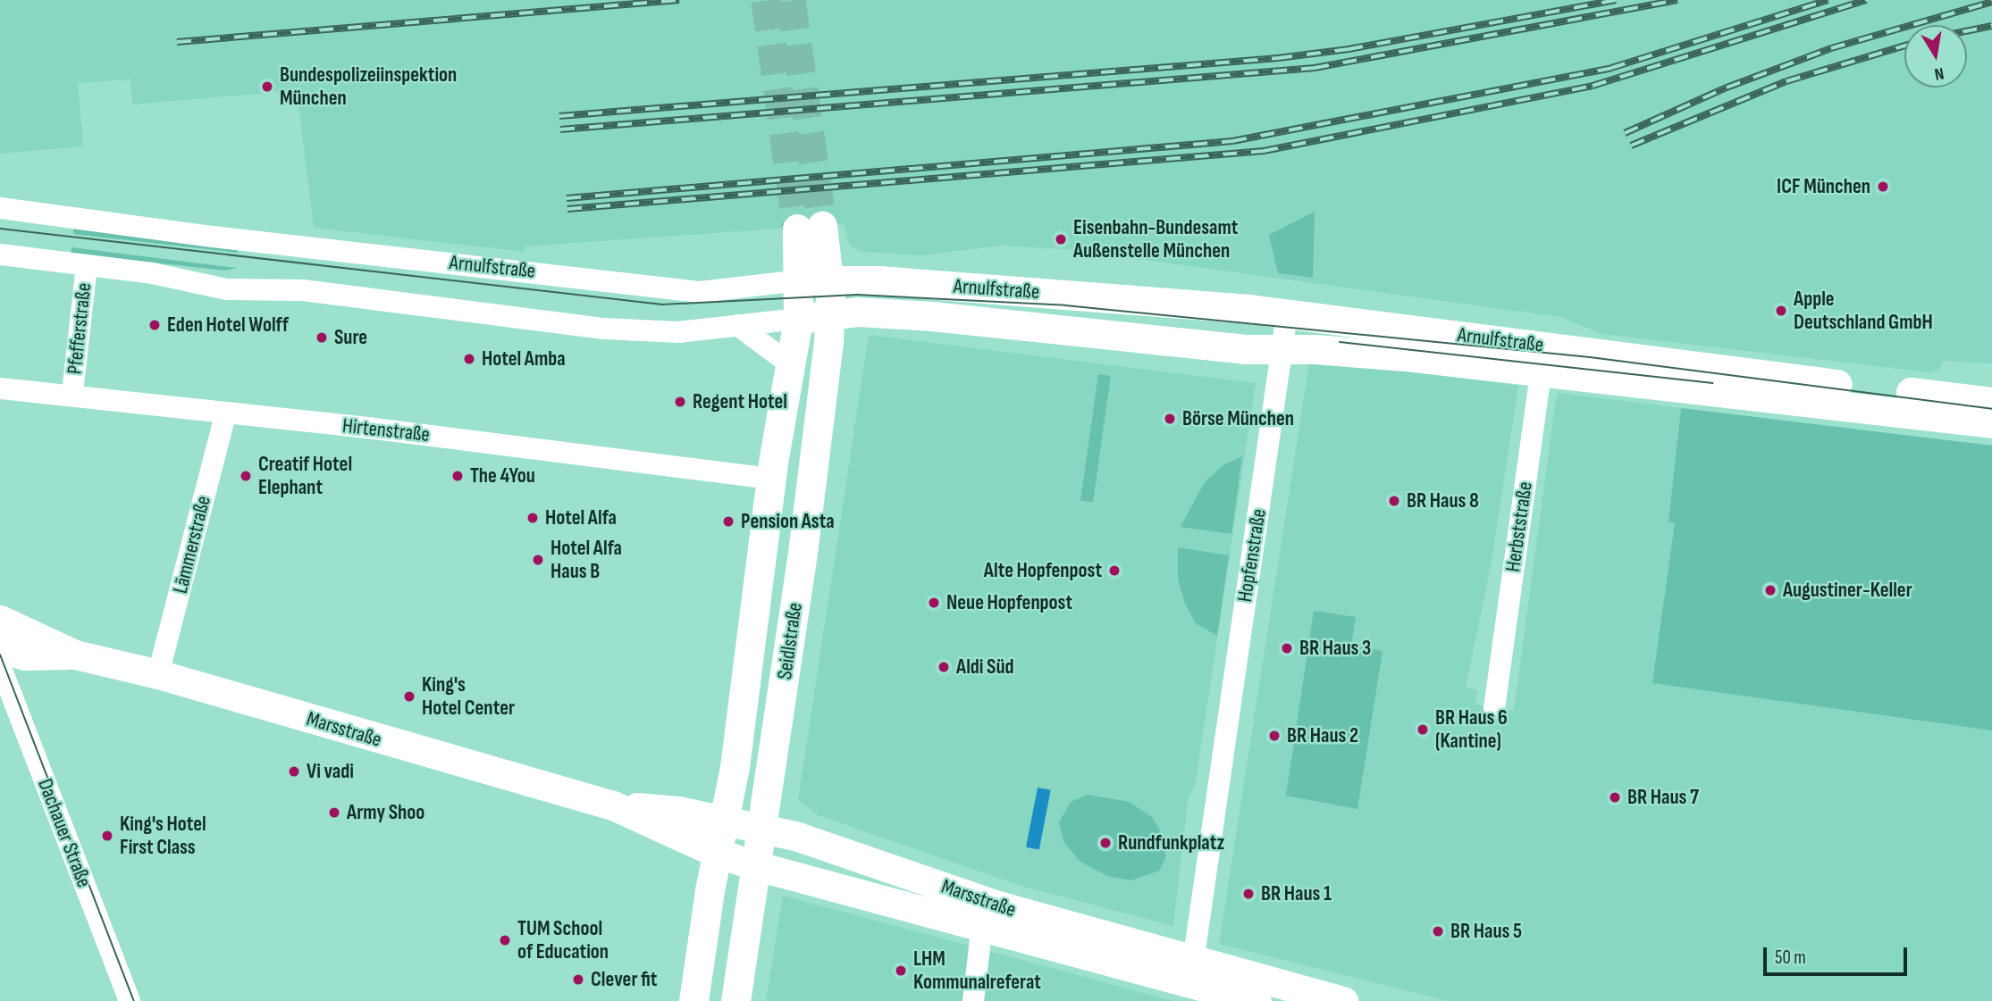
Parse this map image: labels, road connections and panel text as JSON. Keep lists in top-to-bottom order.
{
  "streets": {
    "main road": ["Arnulfstraße", "Seidlstraße", "Marsstraße"],
    "street": [
      "Pfefferstraße",
      "Hirtenstraße",
      "Herbststraße",
      "Lämmerstraße",
      "Hopfenstraße",
      "Dachauer Straße"
    ]
  },
  "crossings": [
    ["Arnulfstraße", "Pfefferstraße"],
    ["Arnulfstraße", "Herbststraße"],
    ["Arnulfstraße", "Hopfenstraße"],
    ["Arnulfstraße", "Seidlstraße"],
    ["Pfefferstraße", "Hirtenstraße"],
    ["Hirtenstraße", "Lämmerstraße"],
    ["Hirtenstraße", "Seidlstraße"],
    ["Lämmerstraße", "Marsstraße"],
    ["Hopfenstraße", "Marsstraße"],
    ["Seidlstraße", "Marsstraße"]
  ],
  "places": [
    "Bundespolizeiinspektion München",
    "ICF München",
    "Eisenbahn-Bundesamt Außenstelle München",
    "Apple Deutschland GmbH",
    "Eden Hotel Wolff",
    "Sure",
    "Hotel Amba",
    "Regent Hotel",
    "Börse München",
    "Creatif Hotel Elephant",
    "The 4You",
    "BR Haus 8",
    "Hotel Alfa",
    "Pension Asta",
    "Hotel Alfa Haus B",
    "Alte Hopfenpost",
    "Augustiner-Keller",
    "Neue Hopfenpost",
    "BR Haus 3",
    "Aldi Süd",
    "King's Hotel Center",
    "BR Haus 6 (Kantine)",
    "BR Haus 2",
    "Vi vadi",
    "BR Haus 7",
    "Army Shoo",
    "King's Hotel First Class",
    "Rundfunkplatz",
    "BR Haus 1",
    "BR Haus 5",
    "TUM School of Education",
    "LHM Kommunalreferat",
    "Clever fit"
  ],
  "scale_bar": "50 m",
  "north": "bottom"
}
